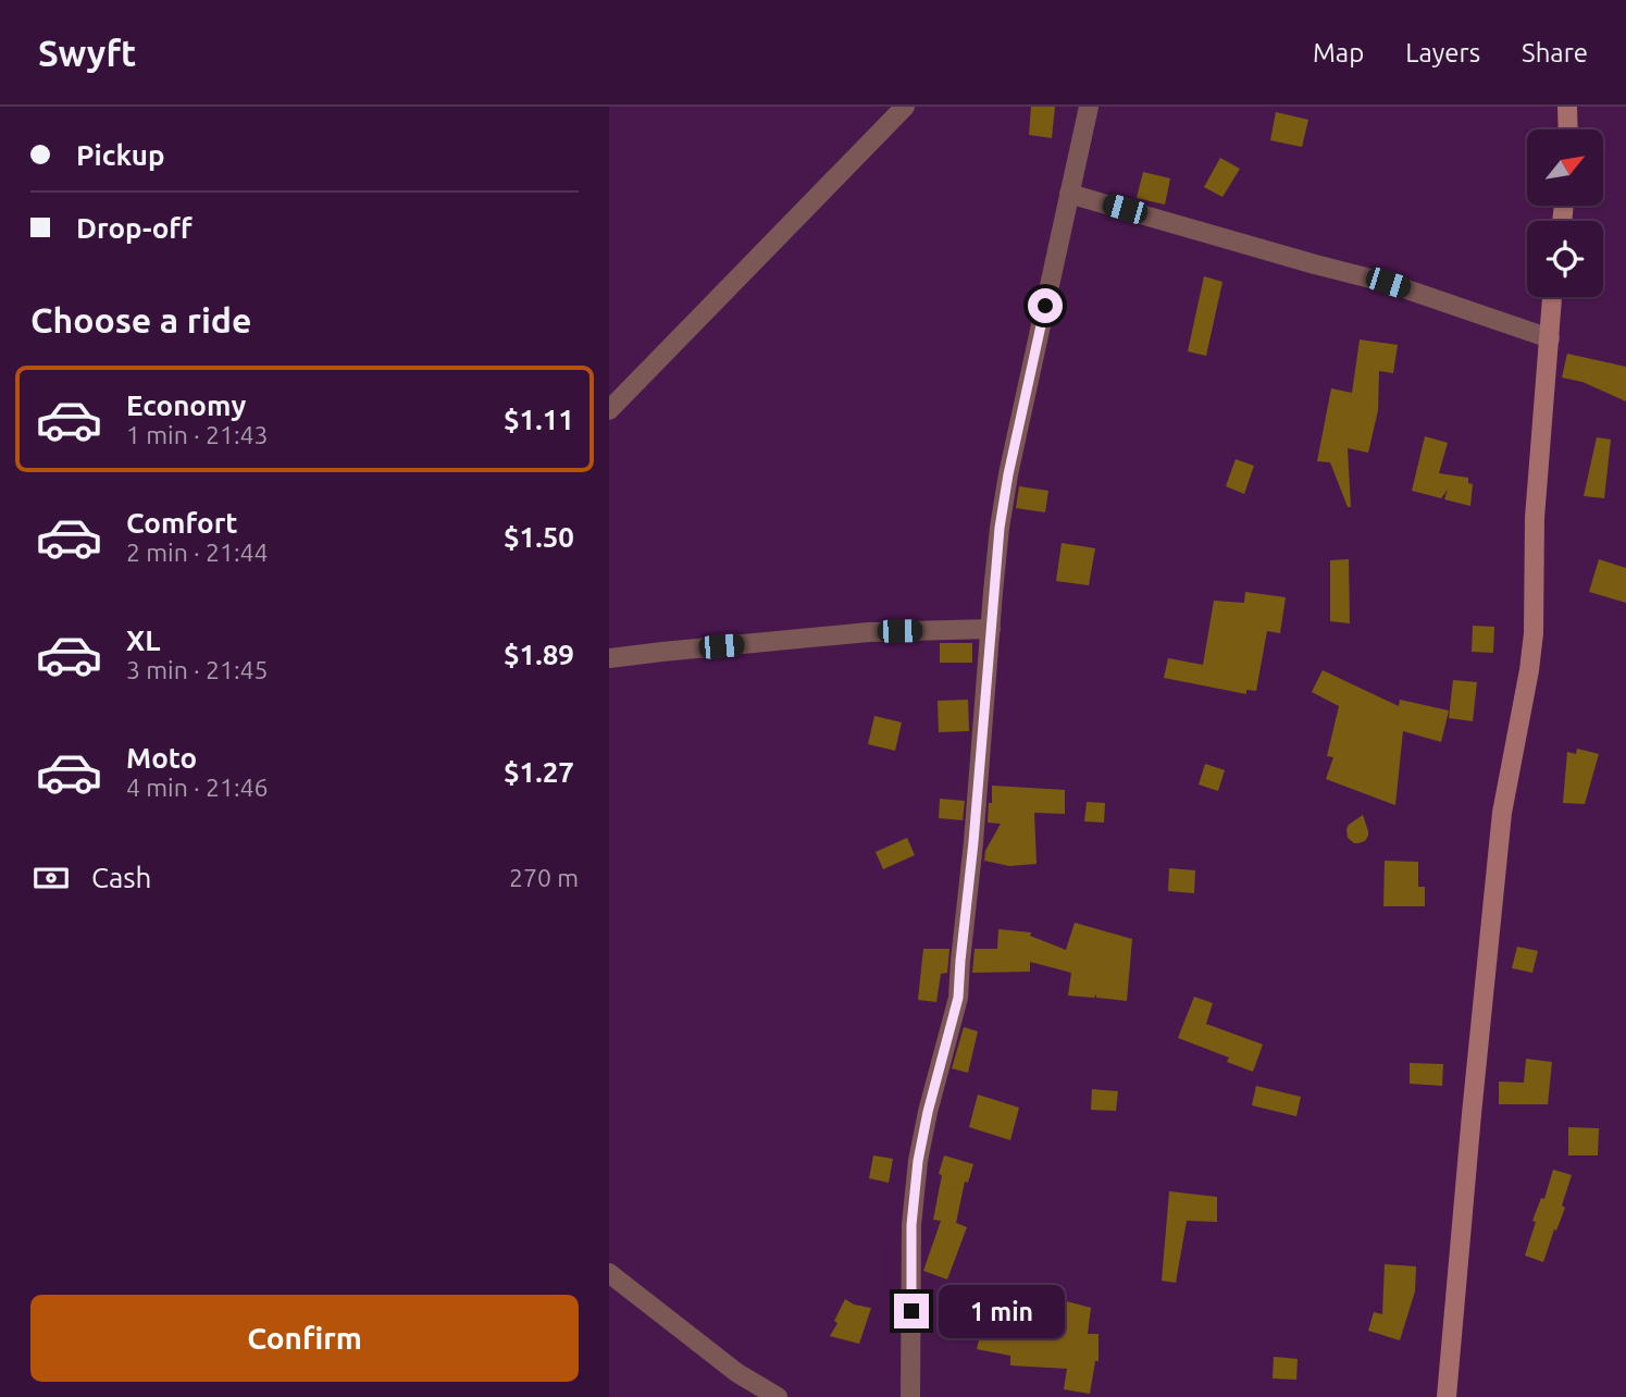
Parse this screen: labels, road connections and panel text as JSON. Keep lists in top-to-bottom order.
{
  "north": "top right",
  "page": {
    "header": "Swyft",
    "nav": ["Map", "Layers", "Share"],
    "banner": ["Pickup", "Drop-off"],
    "heading": "Choose a ride",
    "list": [
      {
        "name": "Economy",
        "note": "1 min · 21:43",
        "value": "$1.11"
      },
      {
        "name": "Comfort",
        "note": "2 min · 21:44",
        "value": "$1.50"
      },
      {
        "name": "XL",
        "note": "3 min · 21:45",
        "value": "$1.89"
      },
      {
        "name": "Moto",
        "note": "4 min · 21:46",
        "value": "$1.27"
      }
    ],
    "pay": ["Cash", "270 m"],
    "buttons": "Confirm",
    "bubble": "1 min"
  }
}
